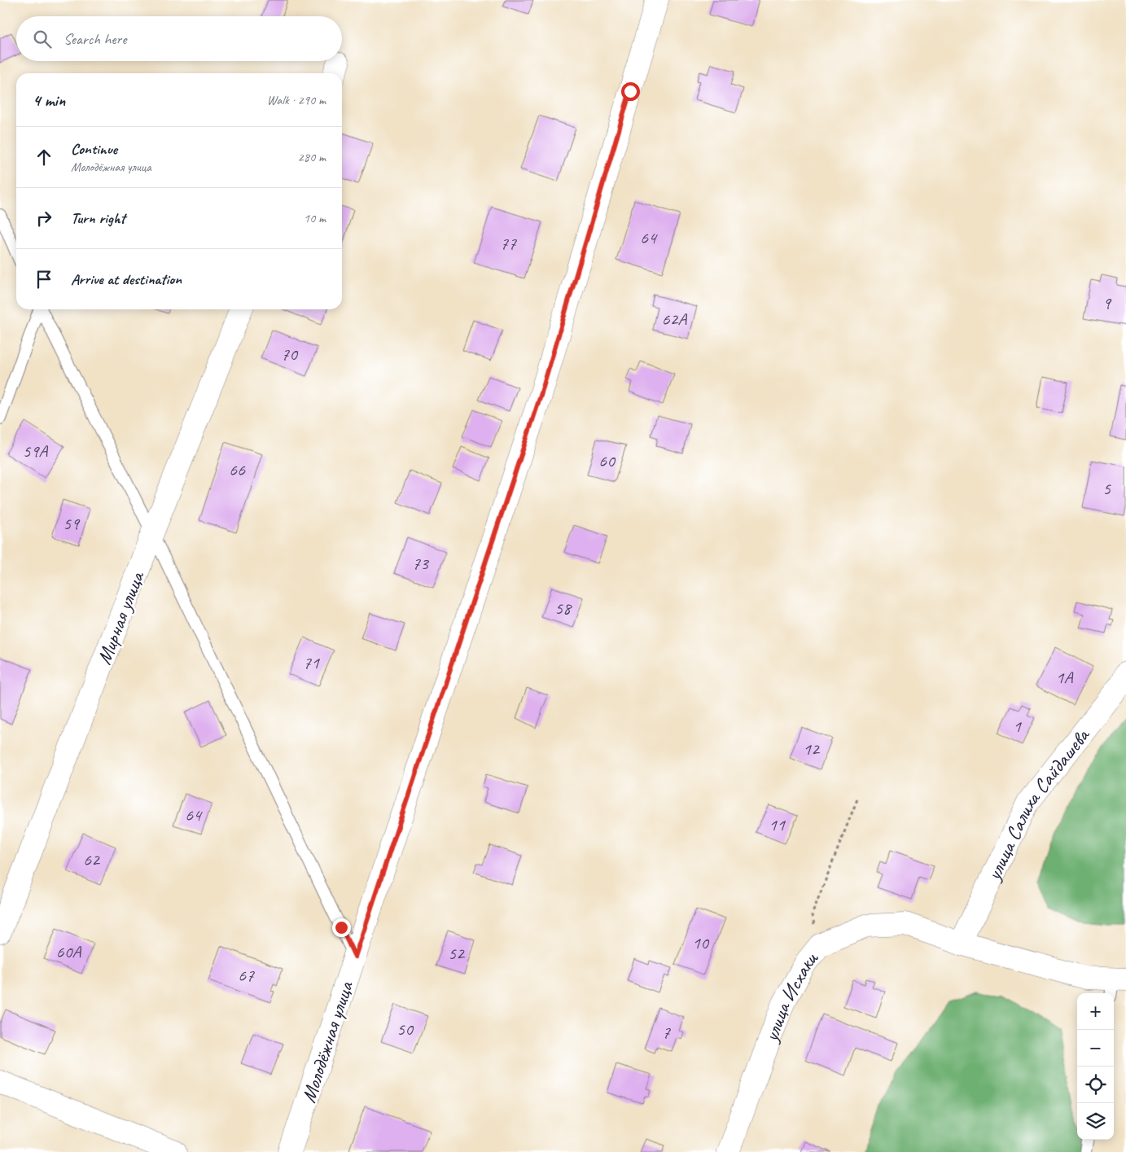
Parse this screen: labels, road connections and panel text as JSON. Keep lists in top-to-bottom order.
{
  "streets": {
    "street": [
      "Мирная улица",
      "улица Салиха Сайдашева",
      "улица Исхаки",
      "Молодёжная улица"
    ]
  },
  "house_numbers": [
    "64",
    "77",
    "9",
    "62А",
    "70",
    "59А",
    "60",
    "66",
    "5",
    "59",
    "73",
    "58",
    "71",
    "1А",
    "1",
    "12",
    "64",
    "11",
    "62",
    "10",
    "60А",
    "52",
    "67",
    "50",
    "7"
  ],
  "page": {
    "search": "Search here",
    "heading": ["4 min", "Walk · 290 m"],
    "list": [
      ["Continue", "Молодёжная улица", "280 m"],
      ["Turn right", "10 m"],
      "Arrive at destination"
    ],
    "map_buttons": ["+", "−"]
  }
}
